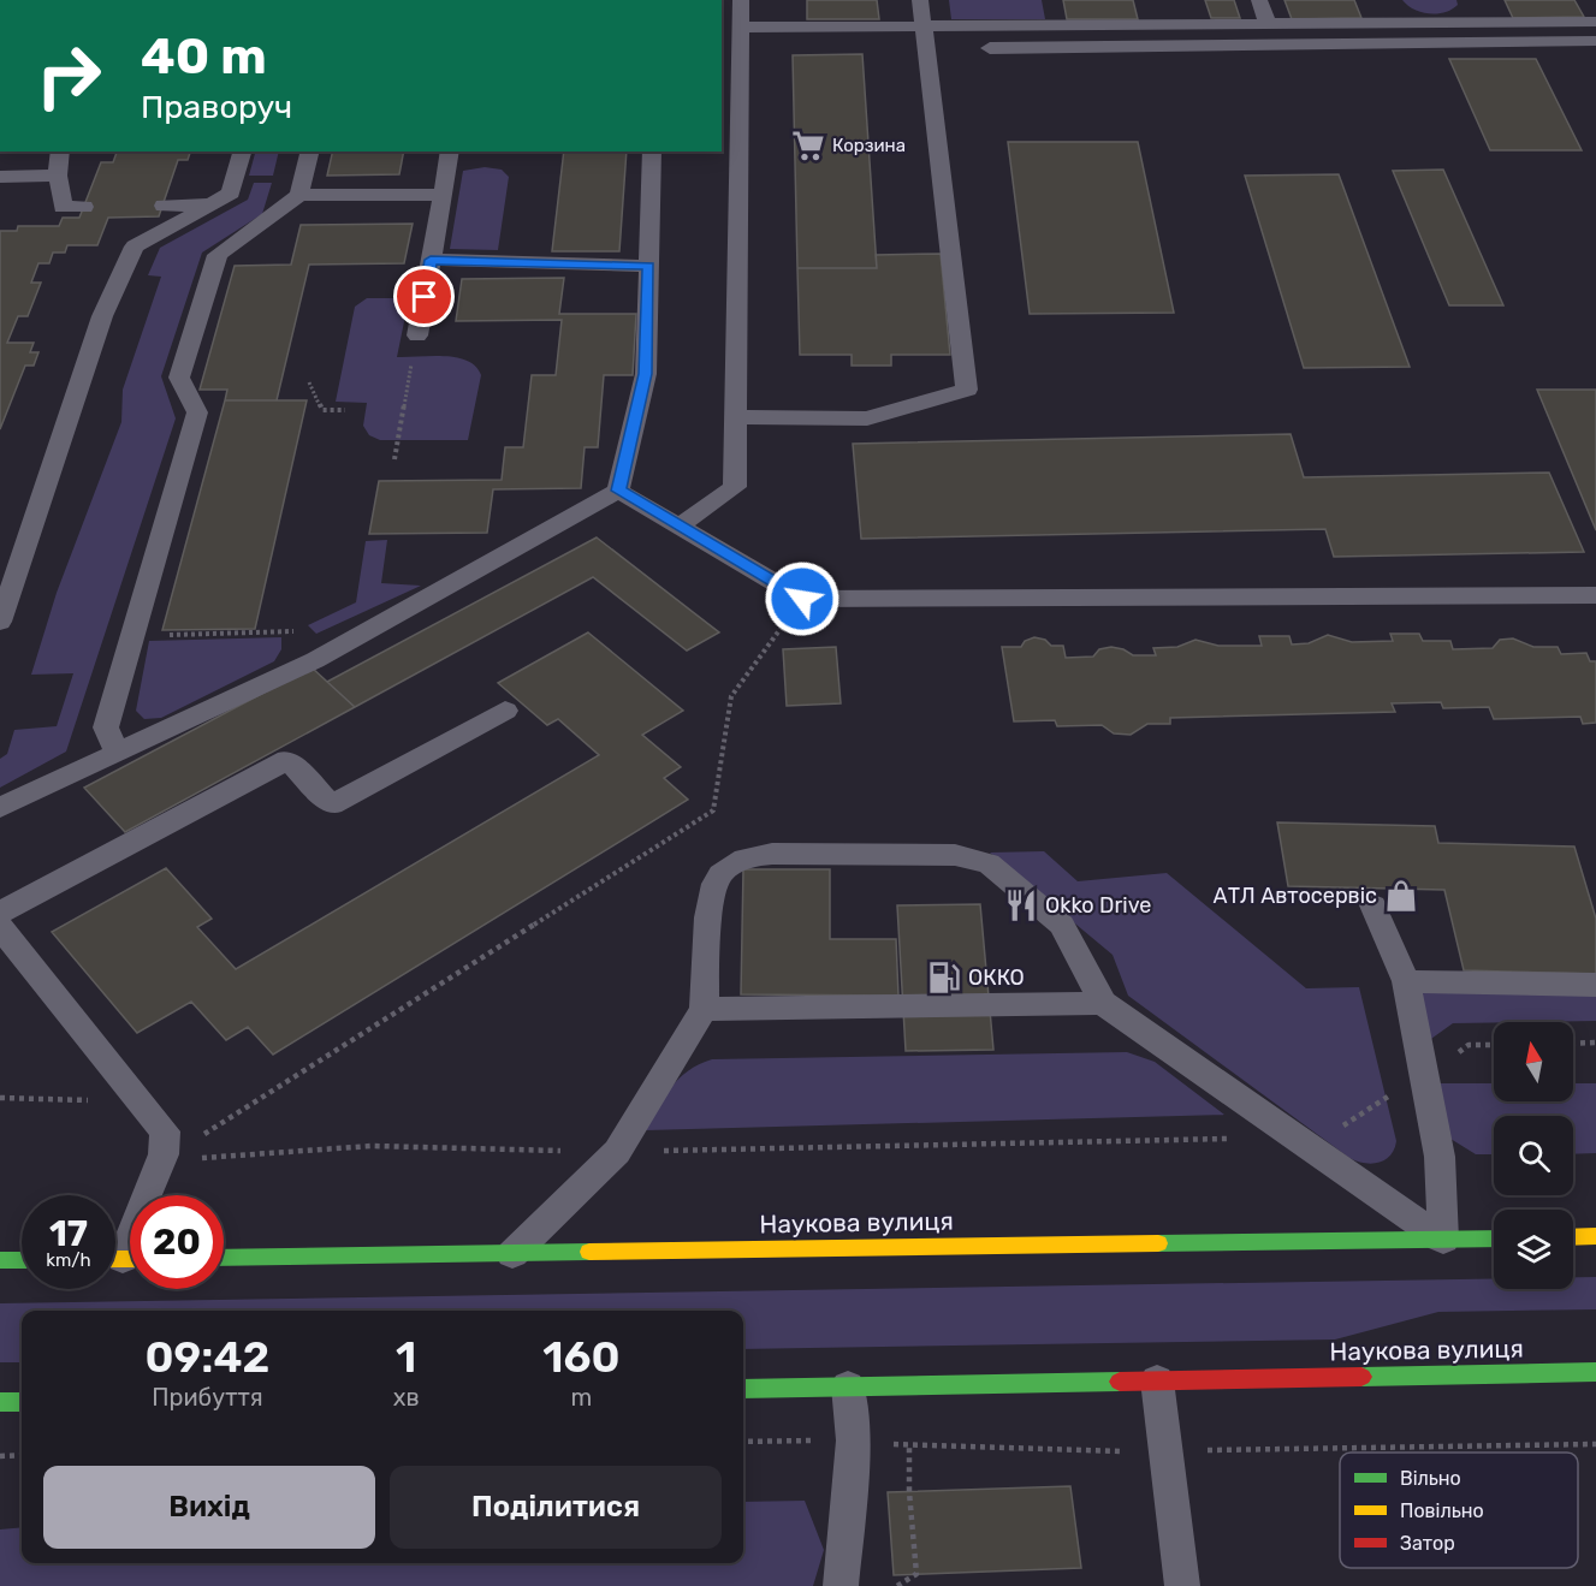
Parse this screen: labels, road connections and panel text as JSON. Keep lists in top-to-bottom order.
{
  "streets": {
    "main road": ["Наукова вулиця"]
  },
  "places": {
    "supermarket": ["Корзина"],
    "shop": ["АТЛ Автосервіс"],
    "restaurant": ["Okko Drive"],
    "fuel station": ["ОККО"]
  },
  "legend": ["Вільно", "Повільно", "Затор"],
  "north": "top",
  "page": {
    "turn": ["40 m", "Праворуч"],
    "speed": "17 km/h",
    "limit": "20",
    "eta": [
      "09:42",
      "Прибуття",
      "1",
      "хв",
      "160",
      "m"
    ],
    "buttons": ["Вихід", "Поділитися"]
  }
}
